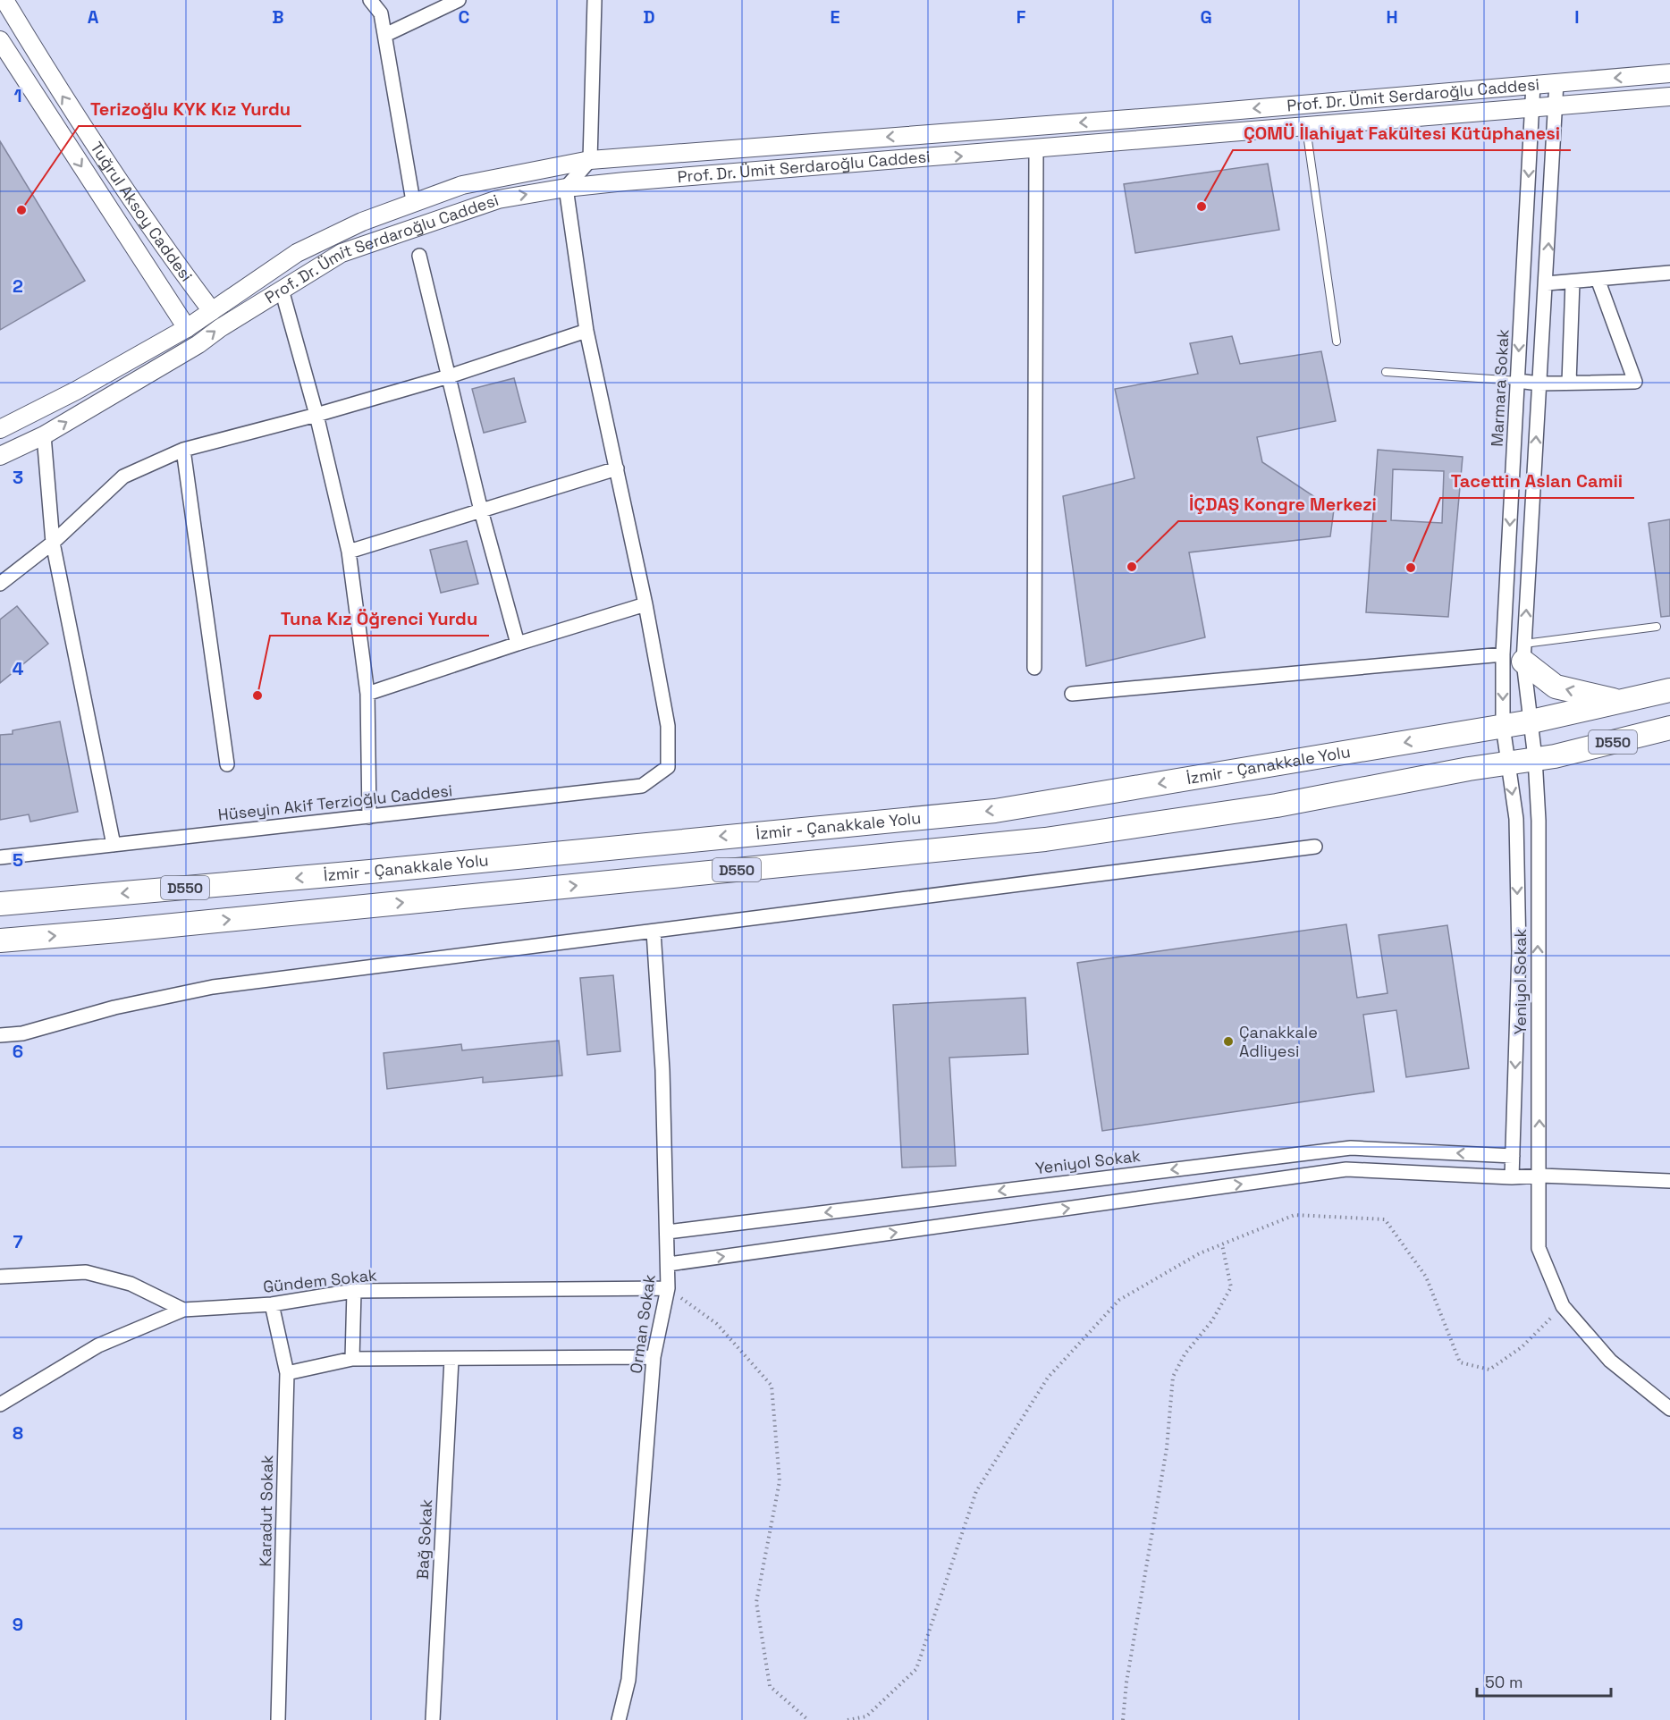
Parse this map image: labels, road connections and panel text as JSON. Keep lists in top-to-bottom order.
{
  "streets": {
    "highway": ["D550", "İzmir - Çanakkale Yolu"],
    "street": [
      "Prof. Dr. Ümit Serdaroğlu Caddesi",
      "Tuğrul Aksoy Caddesi",
      "Marmara Sokak",
      "Hüseyin Akif Terzioğlu Caddesi",
      "Yeniyol Sokak",
      "Gündem Sokak",
      "Orman Sokak",
      "Karadut Sokak",
      "Bağ Sokak"
    ]
  },
  "crossings": [
    ["Prof. Dr. Ümit Serdaroğlu Caddesi", "Tuğrul Aksoy Caddesi"],
    ["Prof. Dr. Ümit Serdaroğlu Caddesi", "Marmara Sokak"],
    ["Marmara Sokak", "İzmir - Çanakkale Yolu"],
    ["Marmara Sokak", "Yeniyol Sokak"],
    ["İzmir - Çanakkale Yolu", "Yeniyol Sokak"],
    ["Yeniyol Sokak", "Orman Sokak"],
    ["Gündem Sokak", "Orman Sokak"],
    ["Gündem Sokak", "Karadut Sokak"]
  ],
  "places": [
    "ÇOMÜ İlahiyat Fakültesi Kütüphanesi",
    "Terizoğlu KYK Kız Yurdu",
    "İÇDAŞ Kongre Merkezi",
    "Tacettin Aslan Camii",
    "Tuna Kız Öğrenci Yurdu",
    "Çanakkale Adliyesi"
  ],
  "scale_bar": "50 m",
  "grid": {
    "columns": [
      "A",
      "B",
      "C",
      "D",
      "E",
      "F",
      "G",
      "H",
      "I"
    ],
    "rows": [
      "1",
      "2",
      "3",
      "4",
      "5",
      "6",
      "7",
      "8",
      "9"
    ]
  }
}
